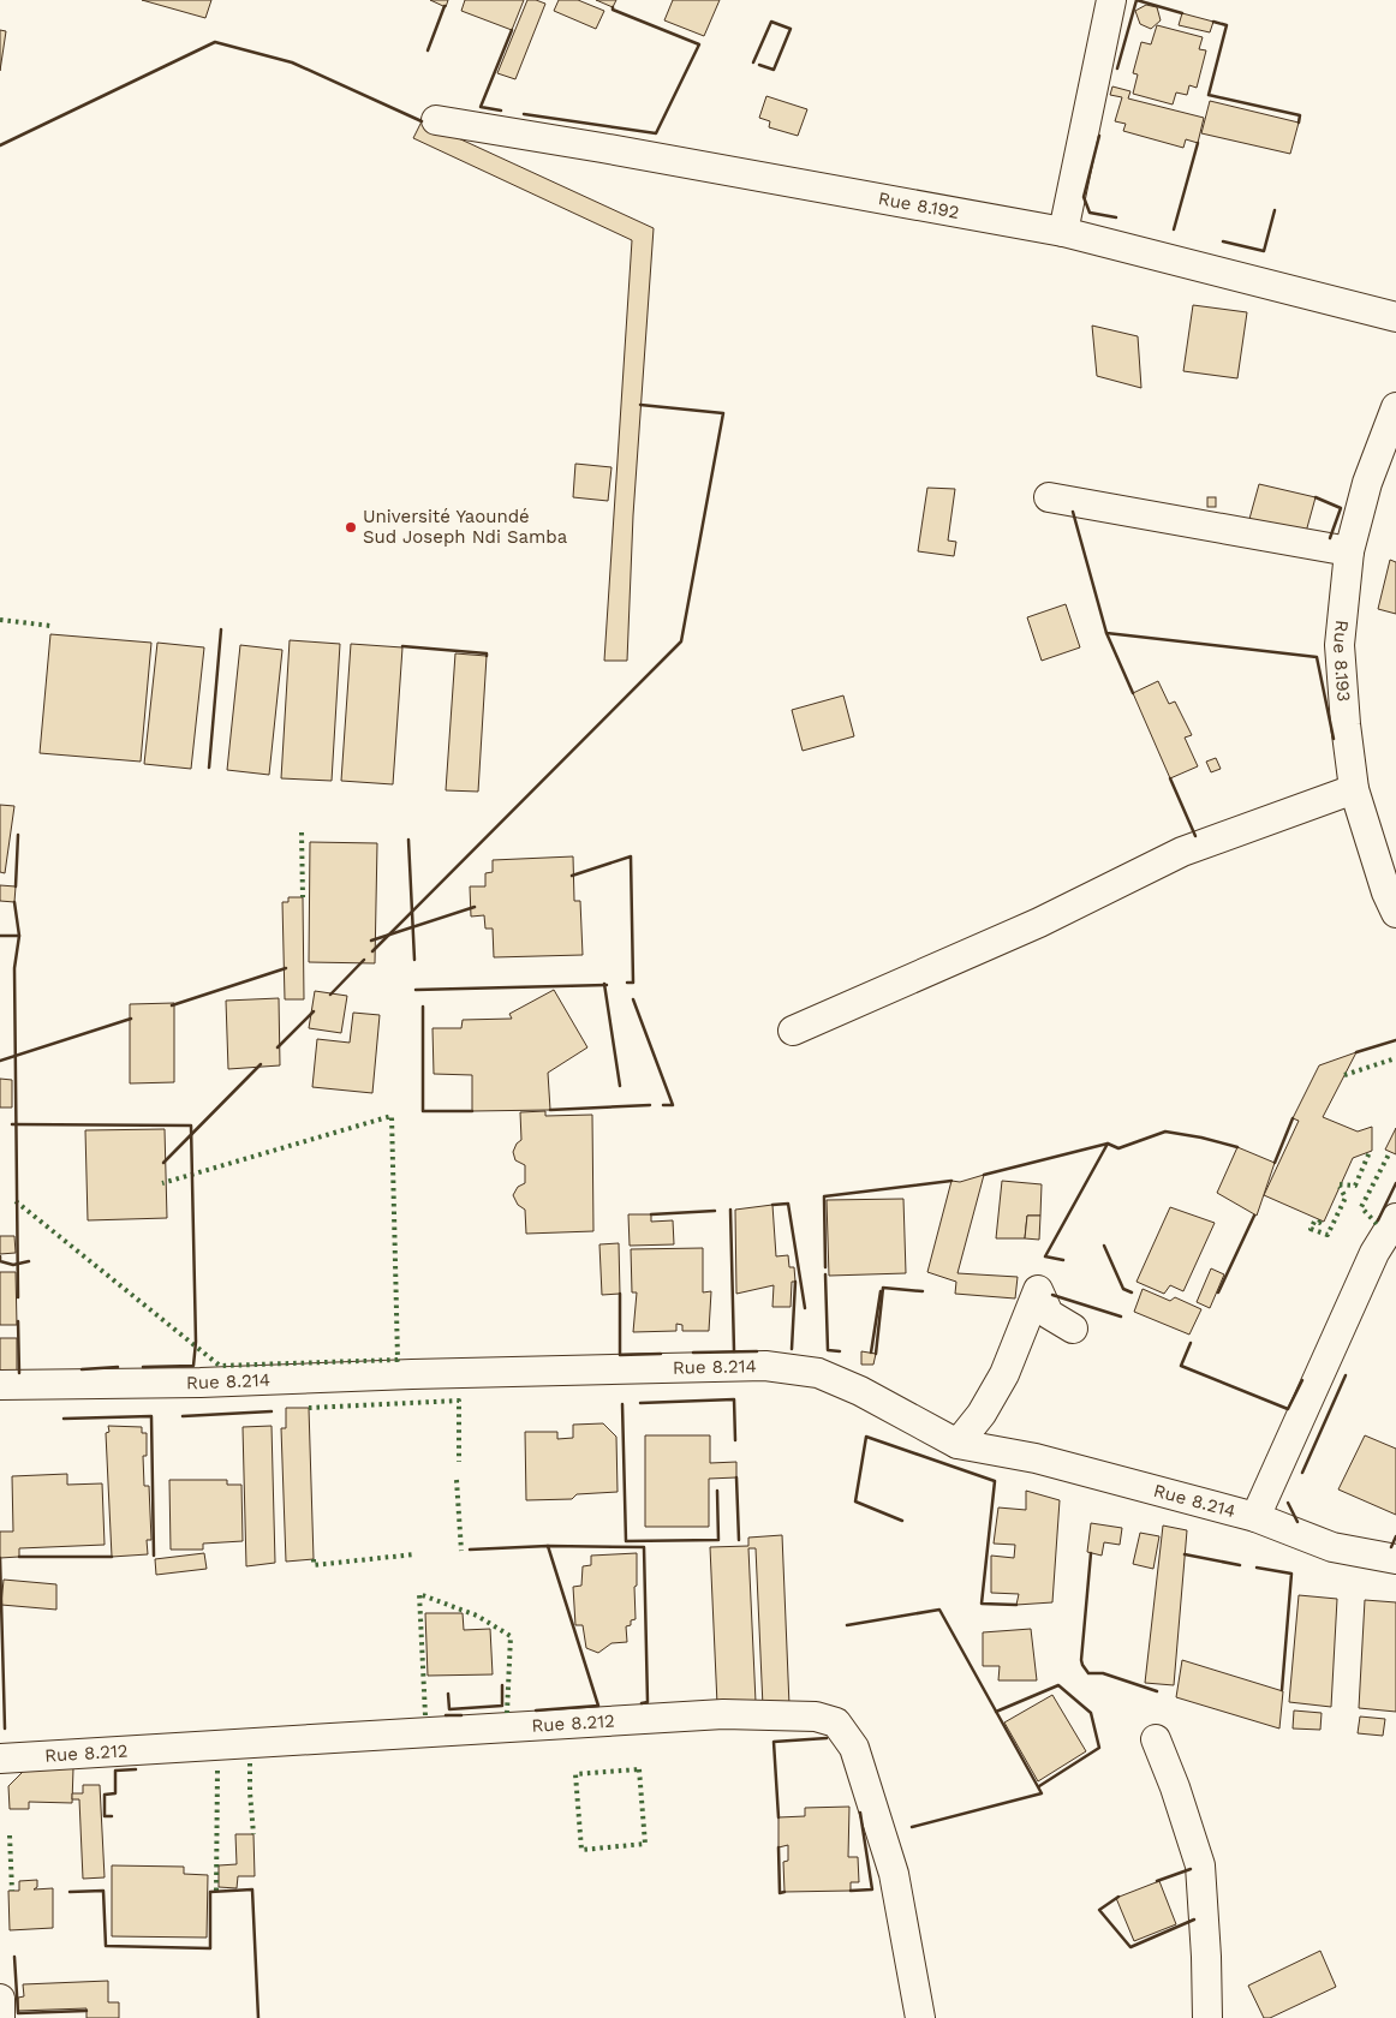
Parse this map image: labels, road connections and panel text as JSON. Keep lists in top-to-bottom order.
{
  "streets": {
    "street": [
      "Rue 8.192",
      "Rue 8.193",
      "Rue 8.214",
      "Rue 8.212"
    ]
  },
  "places": ["Université Yaoundé Sud Joseph Ndi Samba"]
}
